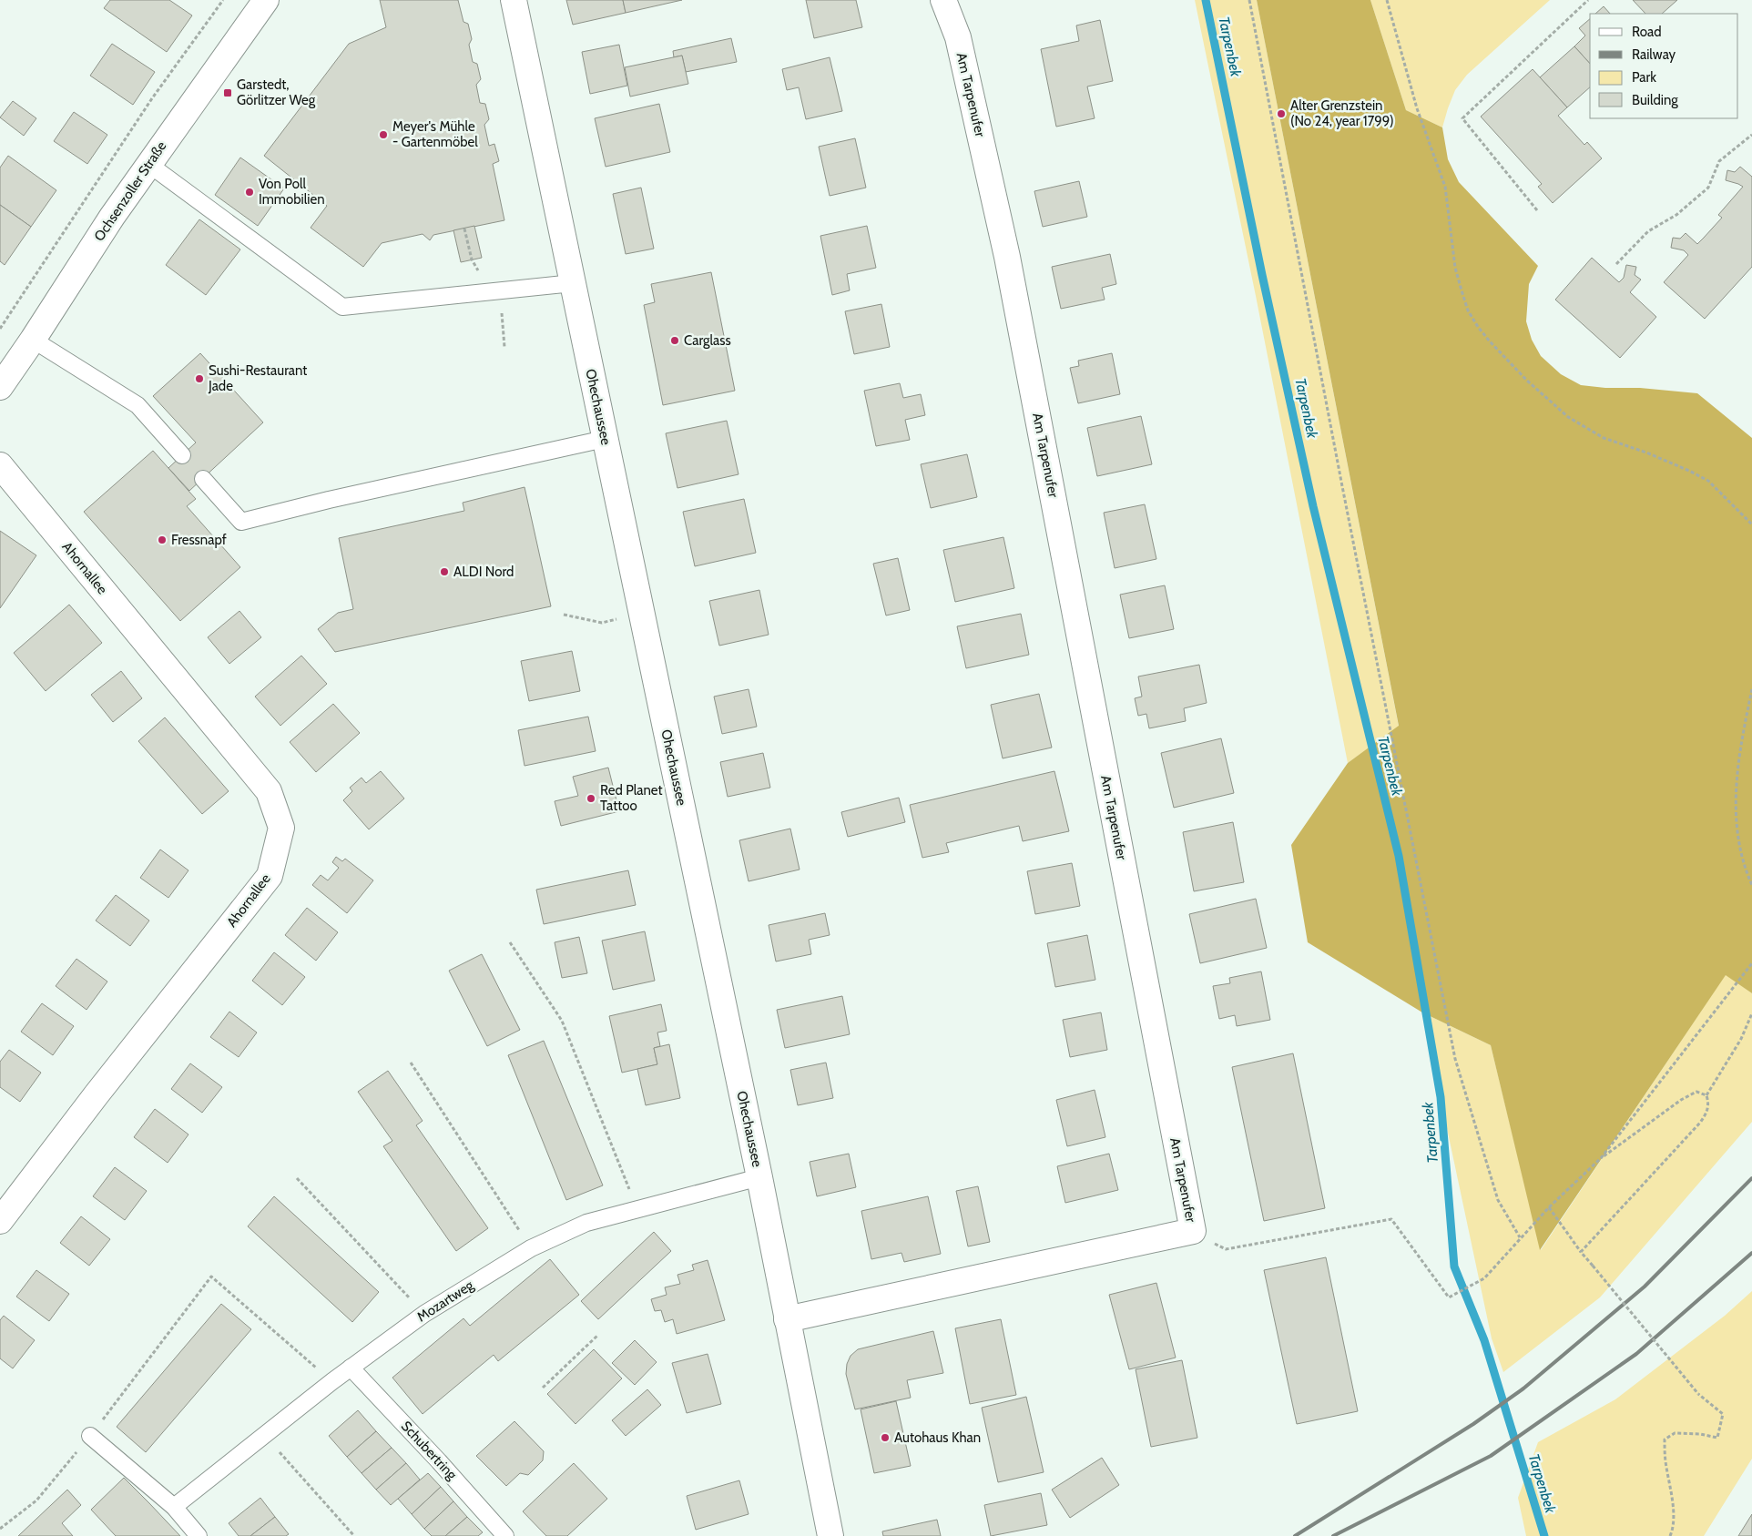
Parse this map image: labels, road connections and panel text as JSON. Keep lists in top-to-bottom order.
{
  "streets": {
    "street": [
      "Am Tarpenufer",
      "Ochsenzoller Straße",
      "Ohechaussee",
      "Ahornallee"
    ],
    "lane": ["Mozartweg", "Schubertring"]
  },
  "crossings": [
    ["Am Tarpenufer", "Ohechaussee"],
    ["Ohechaussee", "Mozartweg"],
    ["Mozartweg", "Schubertring"]
  ],
  "water": ["Tarpenbek"],
  "places": {
    "transit": ["Garstedt, Görlitzer Weg"],
    "other": [
      "Alter Grenzstein (No 24, year 1799)",
      "Meyer's Mühle - Gartenmöbel",
      "Von Poll Immobilien",
      "Carglass",
      "Sushi-Restaurant Jade",
      "Fressnapf",
      "ALDI Nord",
      "Red Planet Tattoo",
      "Autohaus Khan"
    ]
  },
  "legend": [
    "Road",
    "Railway",
    "Park",
    "Building"
  ]
}
